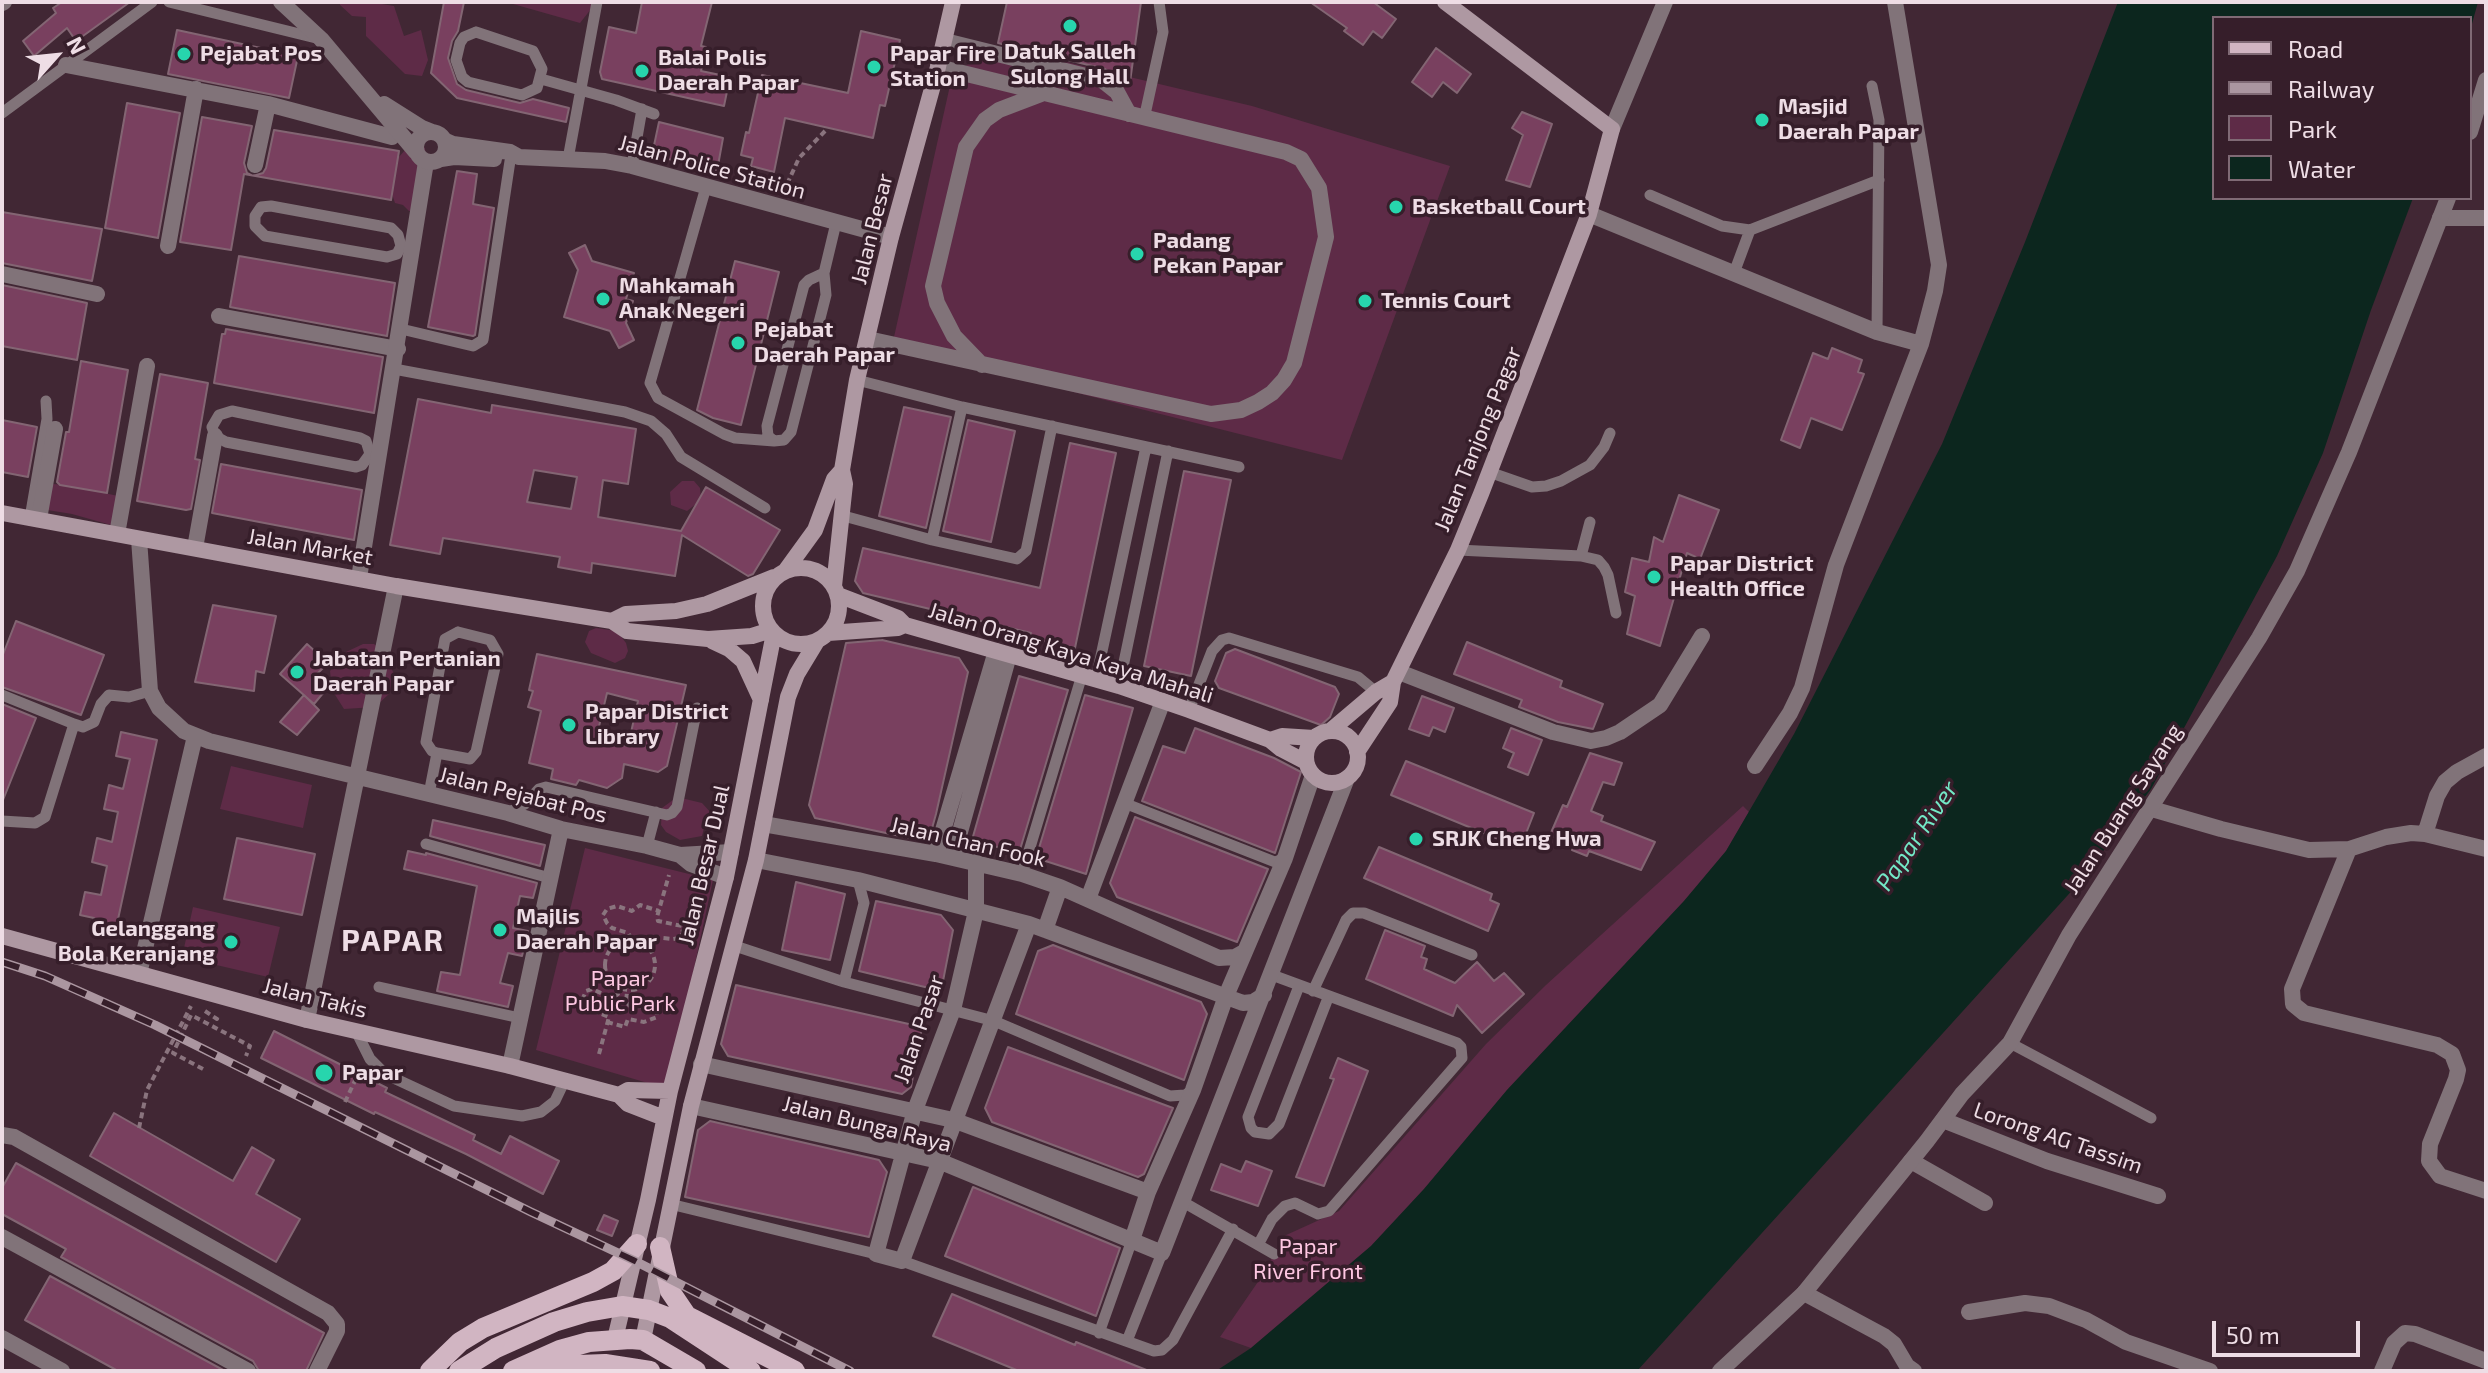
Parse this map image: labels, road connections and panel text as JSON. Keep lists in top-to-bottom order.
{
  "streets": {
    "main road": [
      "Jalan Besar",
      "Jalan Tanjong Pagar",
      "Jalan Market",
      "Jalan Orang Kaya Kaya Mahali",
      "Jalan Besar Dual",
      "Jalan Takis"
    ],
    "street": [
      "Jalan Police Station",
      "Jalan Pejabat Pos",
      "Jalan Buang Sayang",
      "Jalan Chan Fook",
      "Jalan Pasar",
      "Jalan Bunga Raya",
      "Lorong AG Tassim"
    ]
  },
  "crossings": [
    ["Jalan Police Station", "Jalan Besar"],
    ["Jalan Besar", "Jalan Market"],
    ["Jalan Besar", "Jalan Orang Kaya Kaya Mahali"],
    ["Jalan Besar", "Jalan Besar Dual"],
    ["Jalan Tanjong Pagar", "Jalan Orang Kaya Kaya Mahali"],
    ["Jalan Market", "Jalan Orang Kaya Kaya Mahali"],
    ["Jalan Market", "Jalan Besar Dual"],
    ["Jalan Orang Kaya Kaya Mahali", "Jalan Besar Dual"],
    ["Jalan Pejabat Pos", "Jalan Besar Dual"],
    ["Jalan Buang Sayang", "Lorong AG Tassim"],
    ["Jalan Chan Fook", "Jalan Besar Dual"],
    ["Jalan Chan Fook", "Jalan Pasar"],
    ["Jalan Besar Dual", "Jalan Takis"],
    ["Jalan Besar Dual", "Jalan Bunga Raya"],
    ["Jalan Pasar", "Jalan Bunga Raya"]
  ],
  "districts": ["PAPAR"],
  "water": ["Papar River"],
  "parks": ["Papar Public Park", "Papar River Front"],
  "places": [
    "Datuk Salleh Sulong Hall",
    "Pejabat Pos",
    "Papar Fire Station",
    "Balai Polis Daerah Papar",
    "Masjid Daerah Papar",
    "Basketball Court",
    "Padang Pekan Papar",
    "Mahkamah Anak Negeri",
    "Tennis Court",
    "Pejabat Daerah Papar",
    "Papar District Health Office",
    "Jabatan Pertanian Daerah Papar",
    "Papar District Library",
    "SRJK Cheng Hwa",
    "Majlis Daerah Papar",
    "Gelanggang Bola Keranjang",
    "Papar"
  ],
  "legend": [
    "Road",
    "Railway",
    "Park",
    "Water"
  ],
  "scale_bar": "50 m",
  "north": "top right"
}
